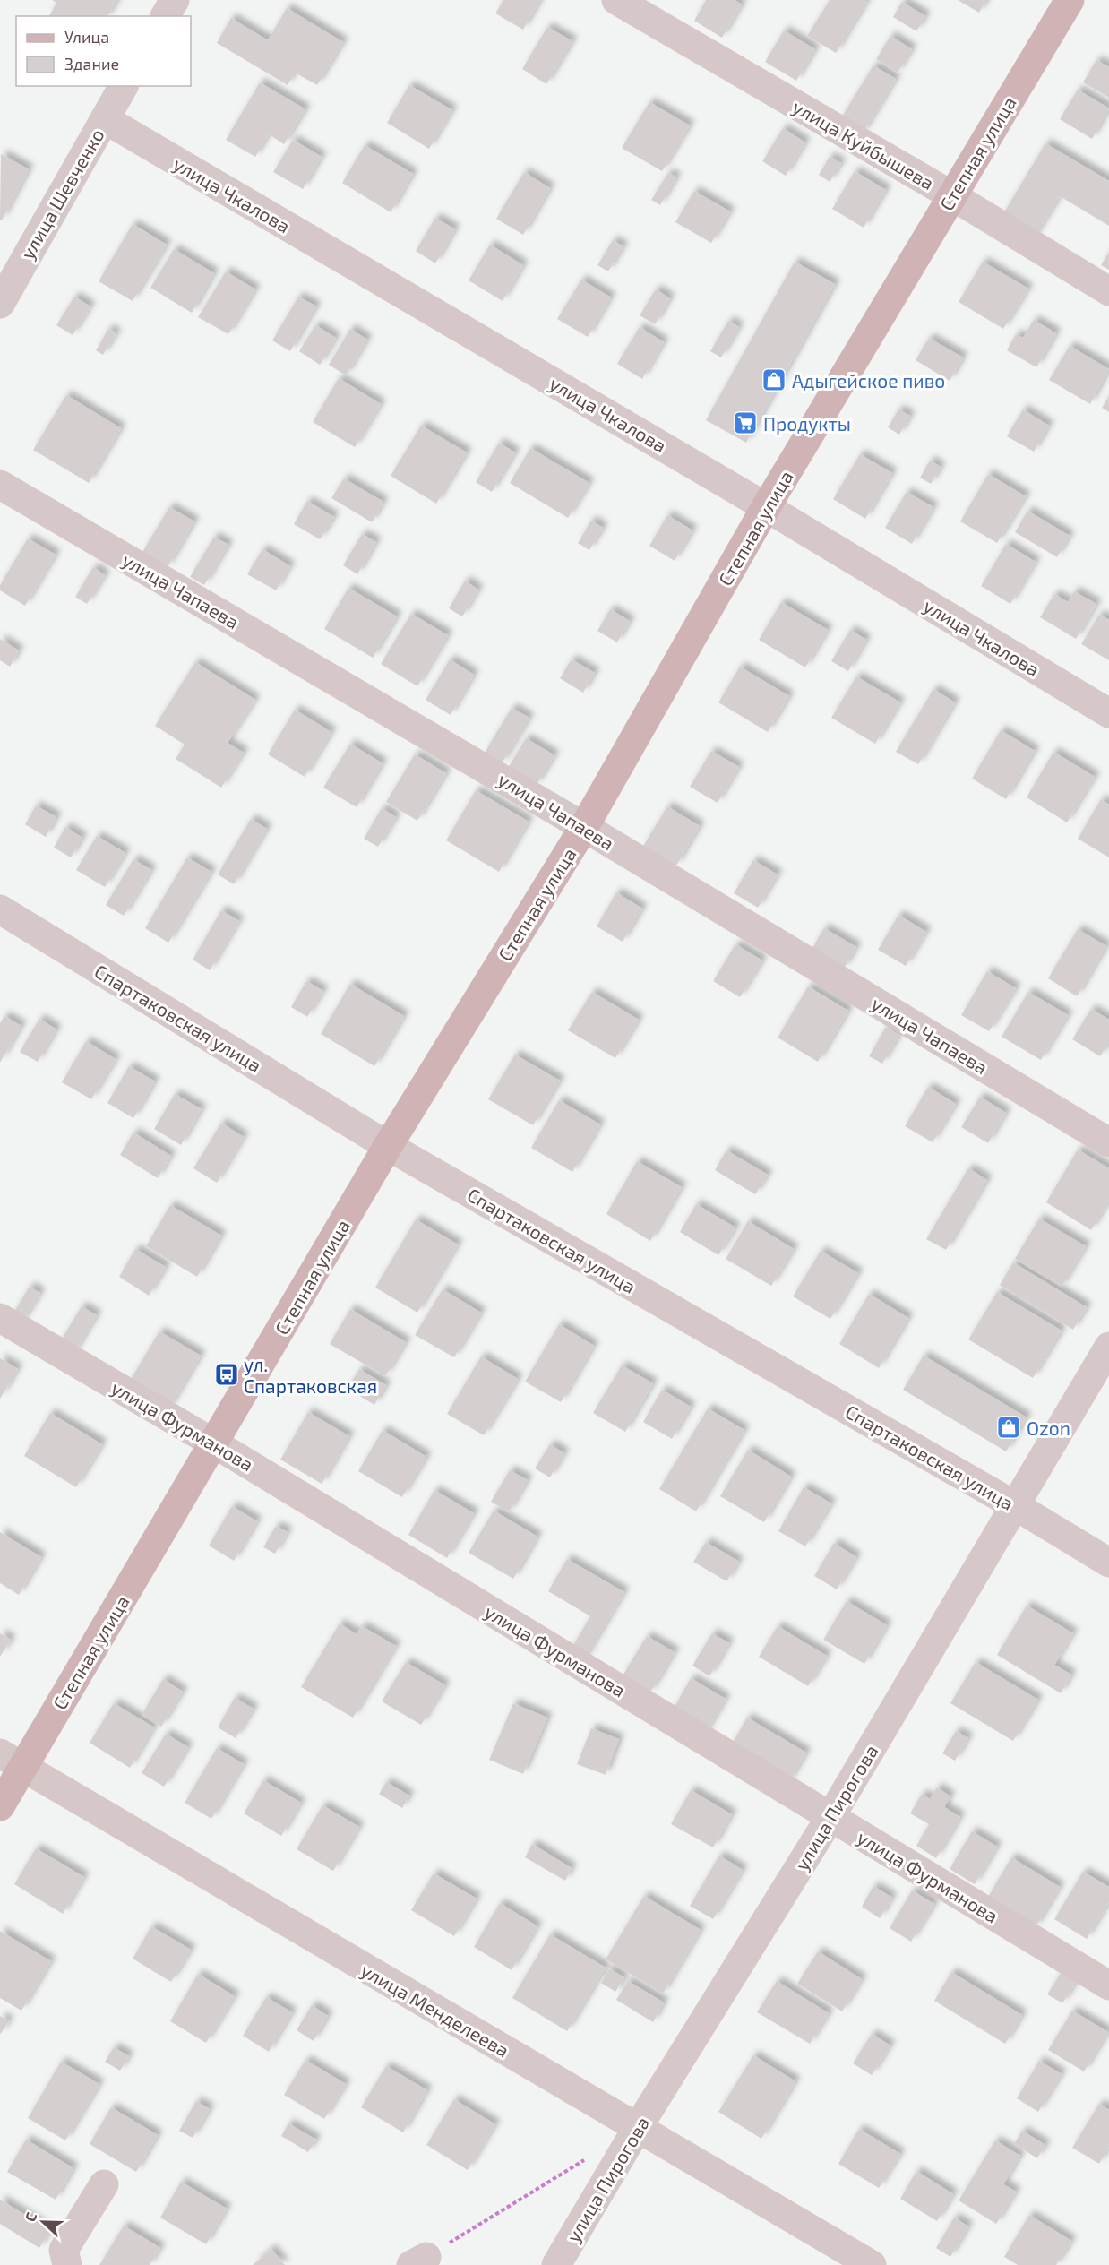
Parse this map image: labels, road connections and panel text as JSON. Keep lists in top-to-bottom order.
{
  "streets": {
    "main road": ["Степная улица"],
    "street": [
      "улица Куйбышева",
      "улица Шевченко",
      "улица Чкалова",
      "улица Чапаева",
      "Спартаковская улица",
      "улица Фурманова",
      "улица Пирогова",
      "улица Менделеева"
    ]
  },
  "crossings": [
    ["улица Куйбышева", "Степная улица"],
    ["Степная улица", "улица Чкалова"],
    ["Степная улица", "улица Чапаева"],
    ["Степная улица", "Спартаковская улица"],
    ["Степная улица", "улица Фурманова"],
    ["Степная улица", "улица Менделеева"],
    ["улица Шевченко", "улица Чкалова"],
    ["Спартаковская улица", "улица Пирогова"],
    ["улица Фурманова", "улица Пирогова"],
    ["улица Пирогова", "улица Менделеева"]
  ],
  "places": {
    "shop": ["Адыгейское пиво", "Ozon"],
    "supermarket": ["Продукты"],
    "bus stop": ["ул. Спартаковская"]
  },
  "legend": ["Улица", "Здание"],
  "north": "left"
}
